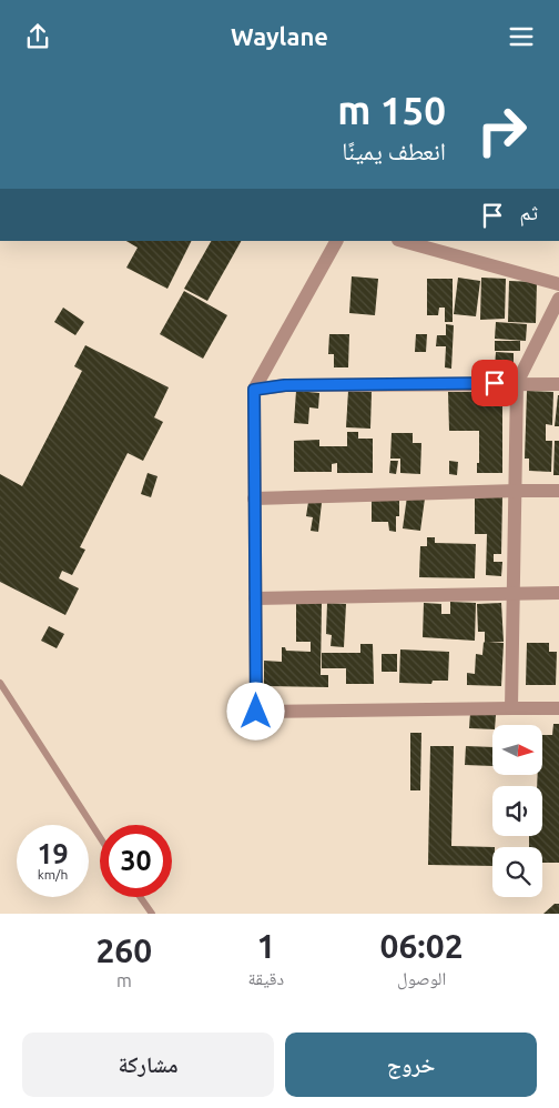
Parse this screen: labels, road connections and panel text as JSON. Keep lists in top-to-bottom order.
{
  "north": "right",
  "page": {
    "header": "Waylane",
    "turn": ["150 m", "انعطف يمينًا"],
    "then": "ثم",
    "speed": "19 km/h",
    "limit": "30",
    "eta": [
      "06:02",
      "الوصول",
      "1",
      "دقيقة",
      "260",
      "m"
    ],
    "buttons": ["خروج", "مشاركة"]
  }
}
